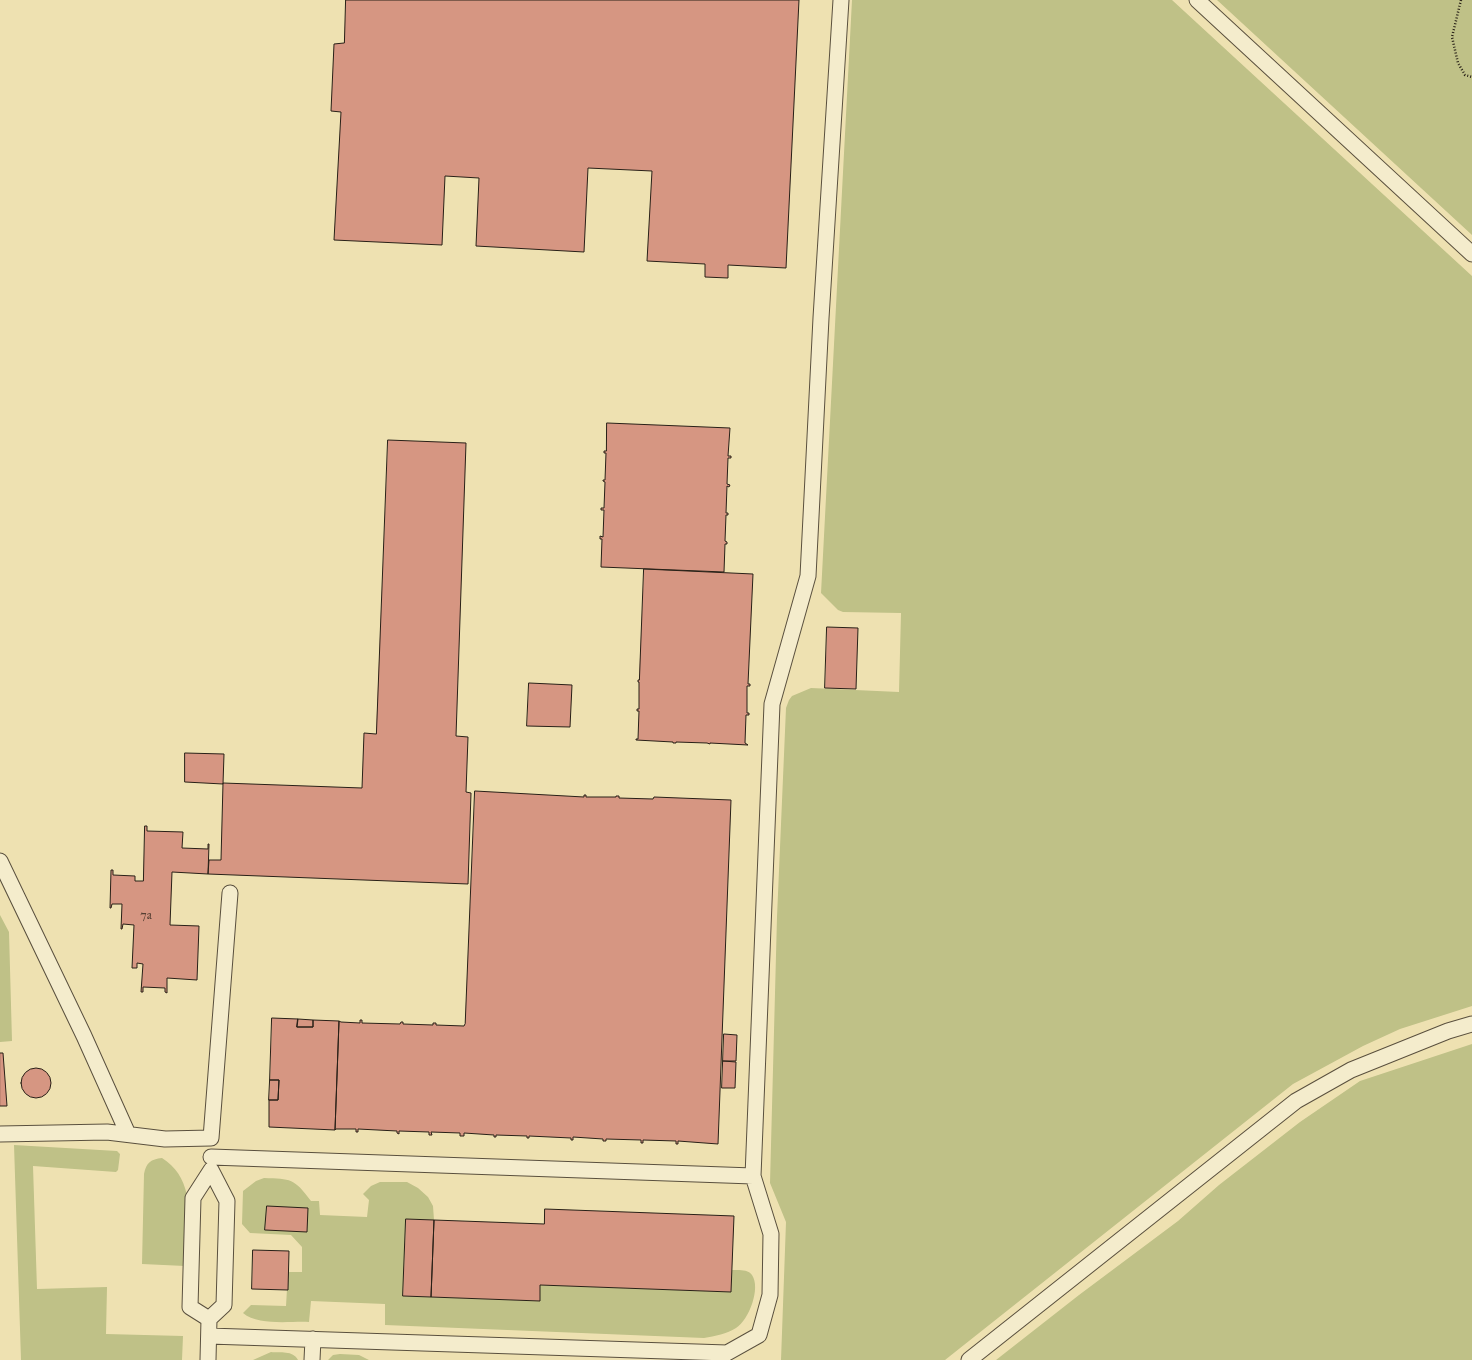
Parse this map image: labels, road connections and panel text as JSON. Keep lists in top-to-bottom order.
{
  "house_numbers": ["7a"]
}
